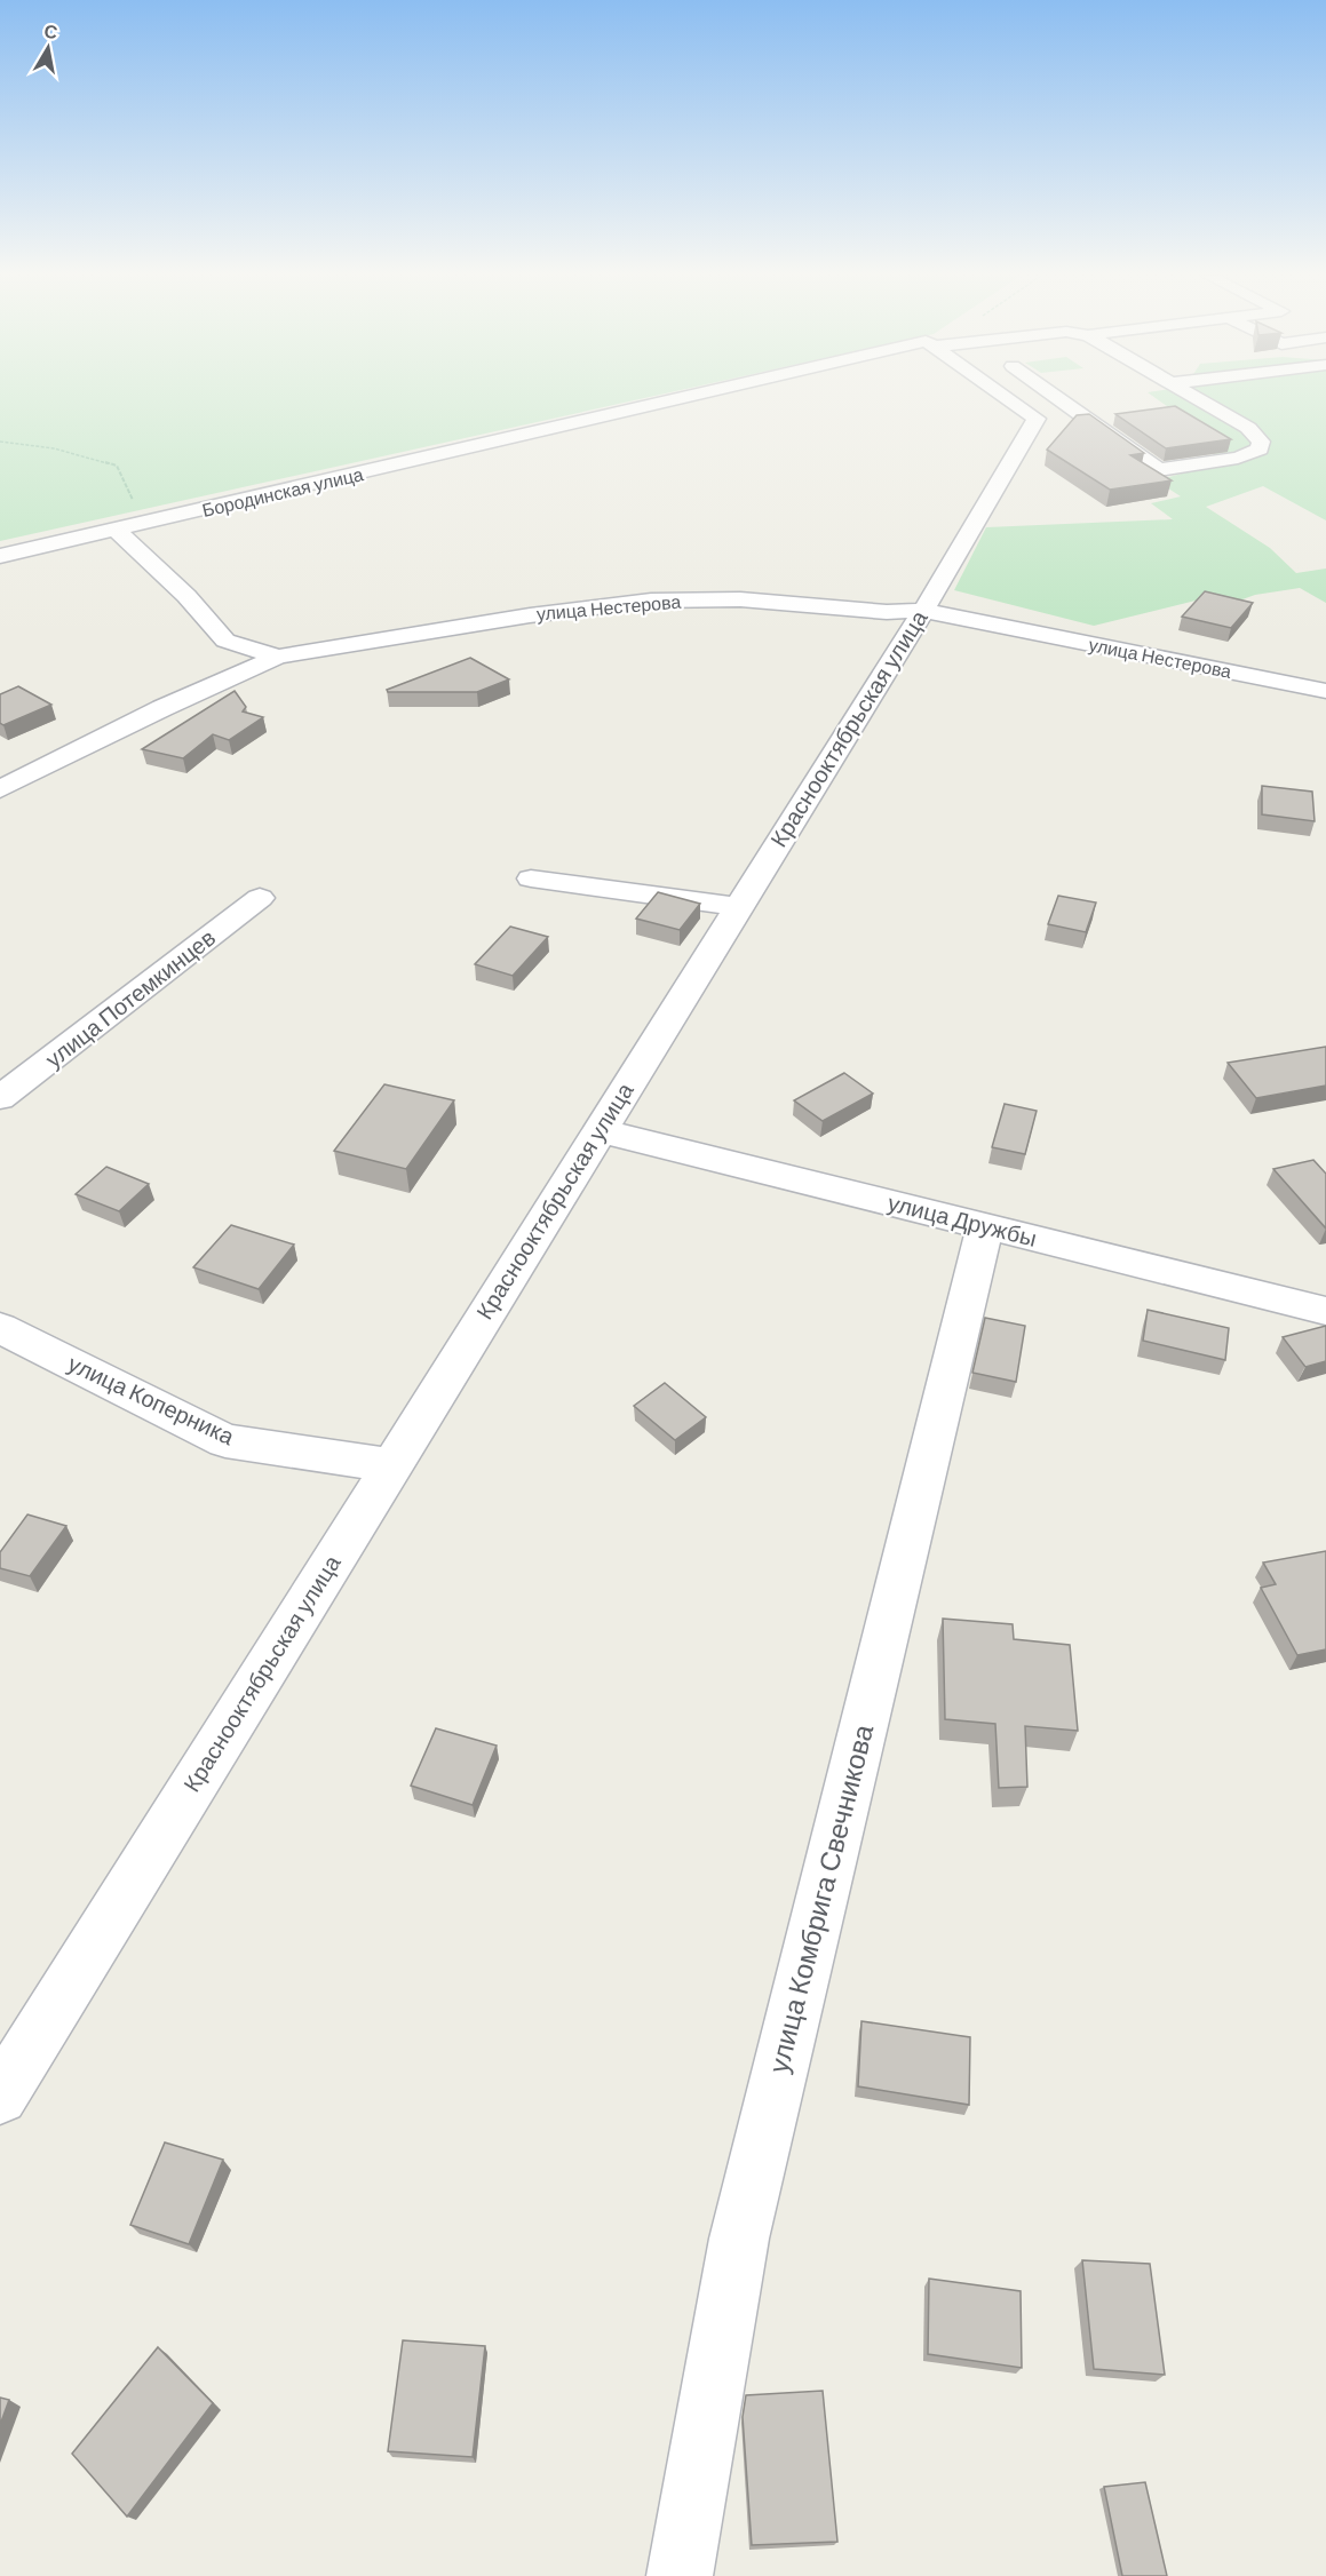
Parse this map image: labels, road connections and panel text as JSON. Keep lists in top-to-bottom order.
{
  "streets": {
    "street": [
      "Бородинская улица",
      "улица Нестерова",
      "Краснооктябрьская улица",
      "улица Потемкинцев",
      "улица Дружбы",
      "улица Коперника",
      "улица Комбрига Свечникова"
    ]
  },
  "crossings": [
    ["улица Нестерова", "Краснооктябрьская улица"],
    ["Краснооктябрьская улица", "улица Дружбы"],
    ["Краснооктябрьская улица", "улица Коперника"],
    ["улица Дружбы", "улица Комбрига Свечникова"]
  ],
  "north": "top"
}
